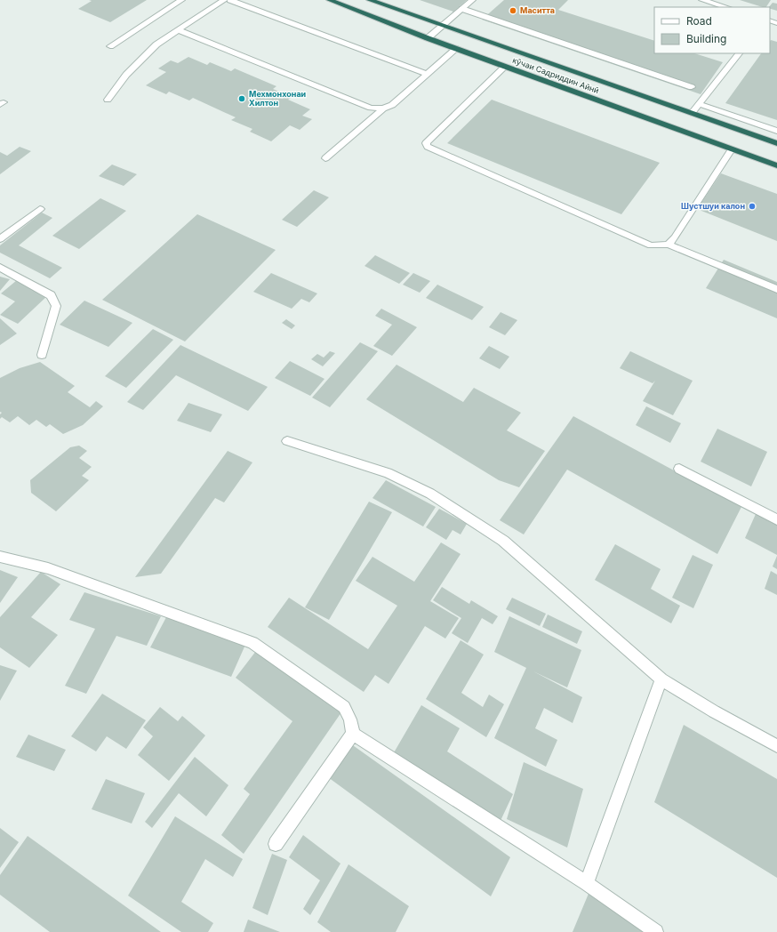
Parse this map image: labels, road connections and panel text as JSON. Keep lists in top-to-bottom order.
{
  "streets": {
    "highway": ["кӯчаи Садриддин Айнӣ"]
  },
  "places": ["Маситта", "Мехмонхонаи Хилтон", "Шустшуи калон"],
  "legend": ["Road", "Building"]
}
